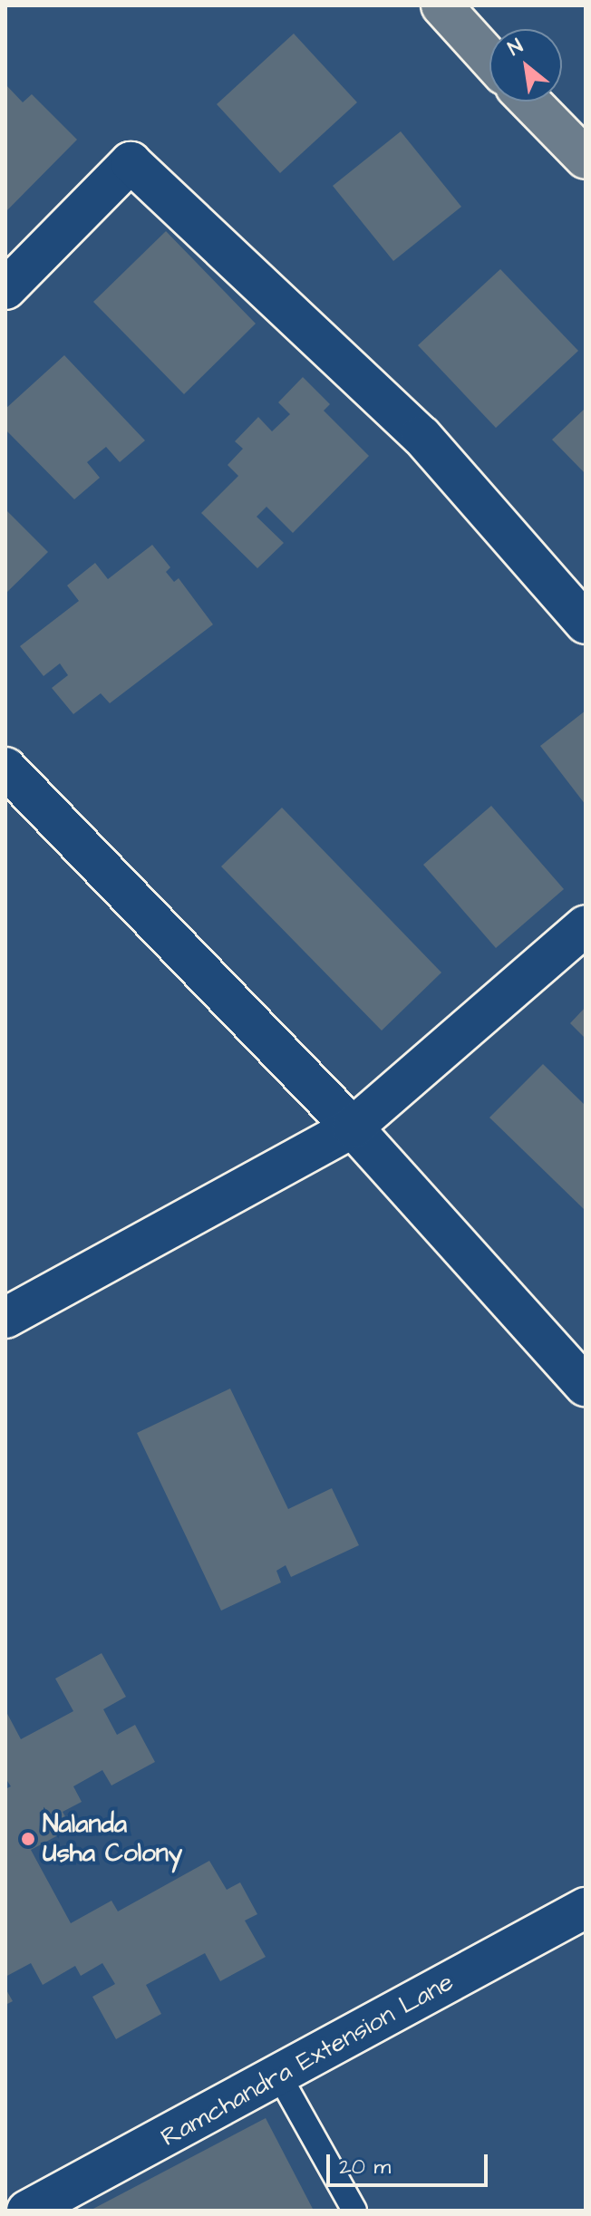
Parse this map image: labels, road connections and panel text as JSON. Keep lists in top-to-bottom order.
{
  "streets": {
    "street": ["Ramchandra Extension Lane"]
  },
  "places": ["Nalanda Usha Colony"],
  "scale_bar": "20 m",
  "north": "top left"
}
